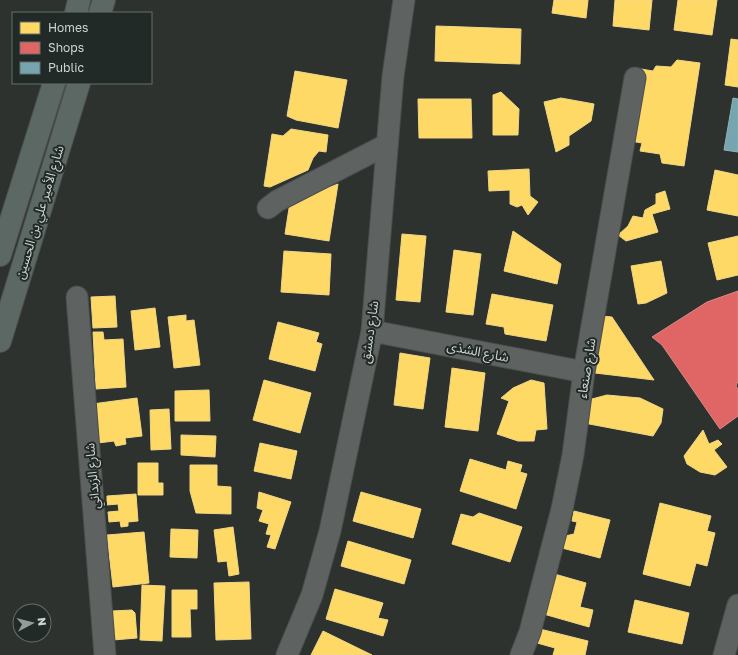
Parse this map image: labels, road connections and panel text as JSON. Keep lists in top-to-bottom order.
{
  "streets": {
    "main road": ["شارع الأمير علي بن الحسين"],
    "street": [
      "شارع دمشق",
      "شارع الشذى",
      "شارع صنعاء",
      "شارع الزبداني"
    ]
  },
  "crossings": [
    ["شارع دمشق", "شارع الشذى"],
    ["شارع الشذى", "شارع صنعاء"]
  ],
  "legend": ["Homes", "Shops", "Public"],
  "north": "right"
}
